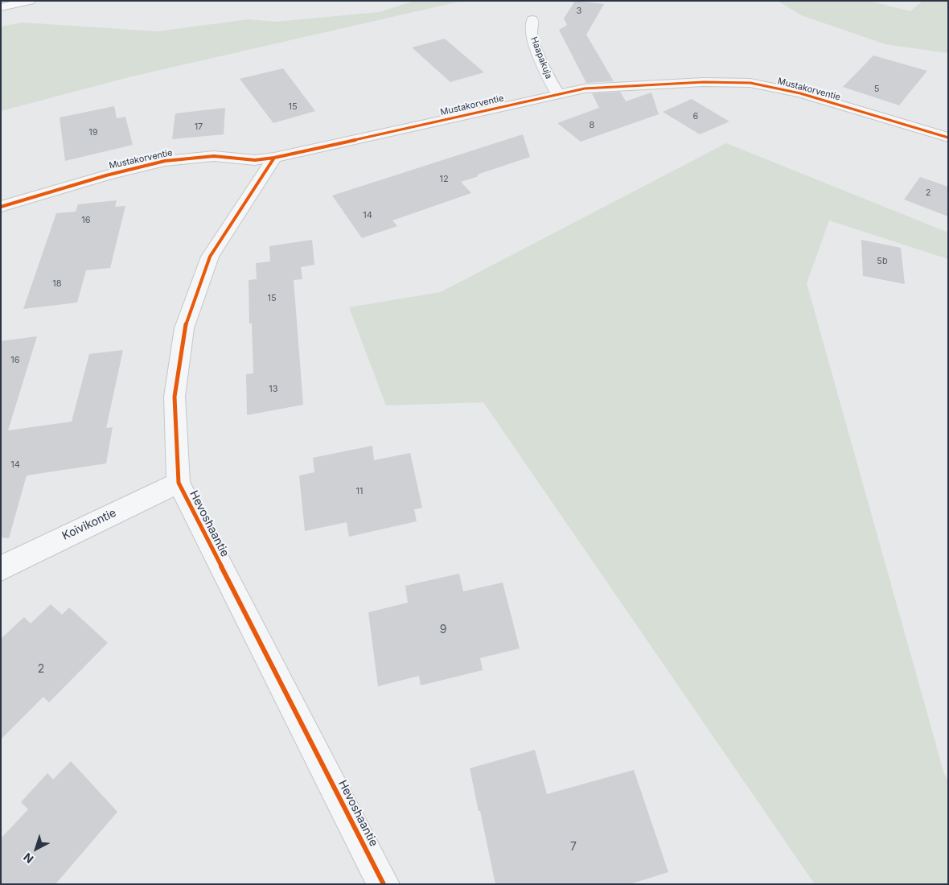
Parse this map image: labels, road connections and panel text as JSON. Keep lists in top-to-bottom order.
{
  "streets": {
    "street": [
      "Haapakuja",
      "Mustakorventie",
      "Hevoshaantie",
      "Koivikontie"
    ]
  },
  "crossings": [
    ["Haapakuja", "Mustakorventie"],
    ["Mustakorventie", "Hevoshaantie"],
    ["Hevoshaantie", "Koivikontie"]
  ],
  "house_numbers": [
    "3",
    "5",
    "15",
    "6",
    "8",
    "17",
    "19",
    "12",
    "2",
    "14",
    "16",
    "5b",
    "18",
    "15",
    "16",
    "13",
    "14",
    "11",
    "9",
    "2",
    "7"
  ],
  "north": "bottom left"
}
